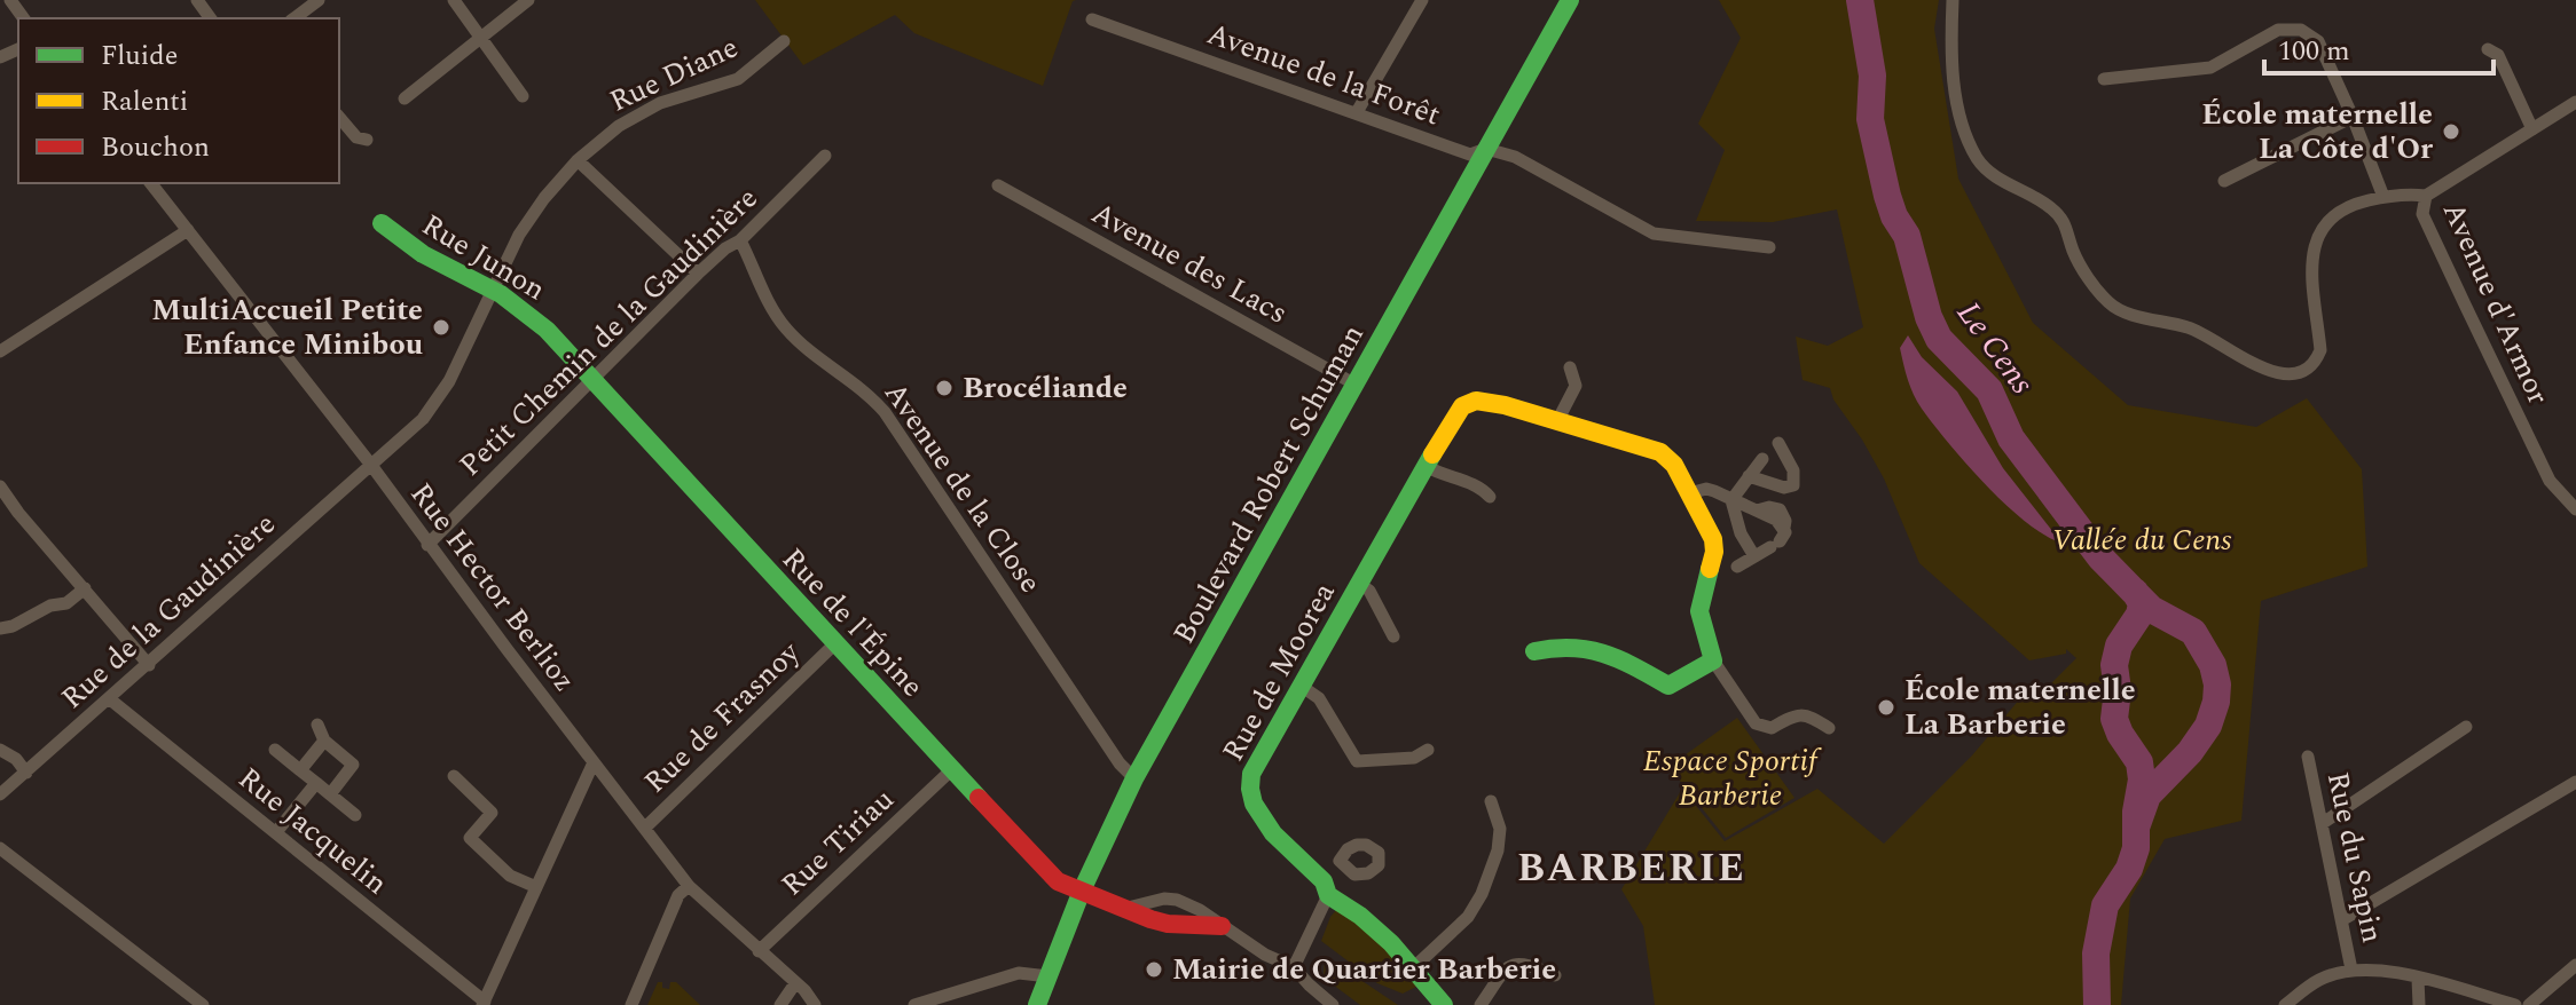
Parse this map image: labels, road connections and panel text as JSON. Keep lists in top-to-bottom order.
{
  "streets": {
    "street": [
      "Rue Diane",
      "Avenue de la Forêt",
      "Rue Junon",
      "Avenue des Lacs",
      "Avenue d'Armor",
      "Petit Chemin de la Gaudinière",
      "Boulevard Robert Schuman",
      "Avenue de la Close",
      "Rue Hector Berlioz",
      "Rue de la Gaudinière",
      "Rue de l'Épine",
      "Rue de Moorea",
      "Rue de Frasnoy",
      "Rue Jacquelin",
      "Rue Tiriau",
      "Rue du Sapin"
    ]
  },
  "crossings": [
    ["Rue Diane", "Rue Junon"],
    ["Rue Diane", "Rue Hector Berlioz"],
    ["Rue Diane", "Rue de la Gaudinière"],
    ["Avenue de la Forêt", "Boulevard Robert Schuman"],
    ["Rue Junon", "Petit Chemin de la Gaudinière"],
    ["Rue Junon", "Rue de l'Épine"],
    ["Avenue des Lacs", "Boulevard Robert Schuman"],
    ["Petit Chemin de la Gaudinière", "Avenue de la Close"],
    ["Petit Chemin de la Gaudinière", "Rue Hector Berlioz"],
    ["Petit Chemin de la Gaudinière", "Rue de l'Épine"],
    ["Boulevard Robert Schuman", "Avenue de la Close"],
    ["Boulevard Robert Schuman", "Rue de l'Épine"],
    ["Rue Hector Berlioz", "Rue de la Gaudinière"],
    ["Rue Hector Berlioz", "Rue de Frasnoy"],
    ["Rue Hector Berlioz", "Rue Tiriau"],
    ["Rue de la Gaudinière", "Rue Jacquelin"],
    ["Rue de l'Épine", "Rue de Frasnoy"],
    ["Rue de l'Épine", "Rue Tiriau"]
  ],
  "districts": ["BARBERIE"],
  "water": ["Le Cens"],
  "parks": ["Vallée du Cens", "Espace Sportif Barberie"],
  "places": [
    "École maternelle La Côte d'Or",
    "MultiAccueil Petite Enfance Minibou",
    "Brocéliande",
    "École maternelle La Barberie",
    "Mairie de Quartier Barberie"
  ],
  "legend": ["Fluide", "Ralenti", "Bouchon"],
  "scale_bar": "100 m"
}
